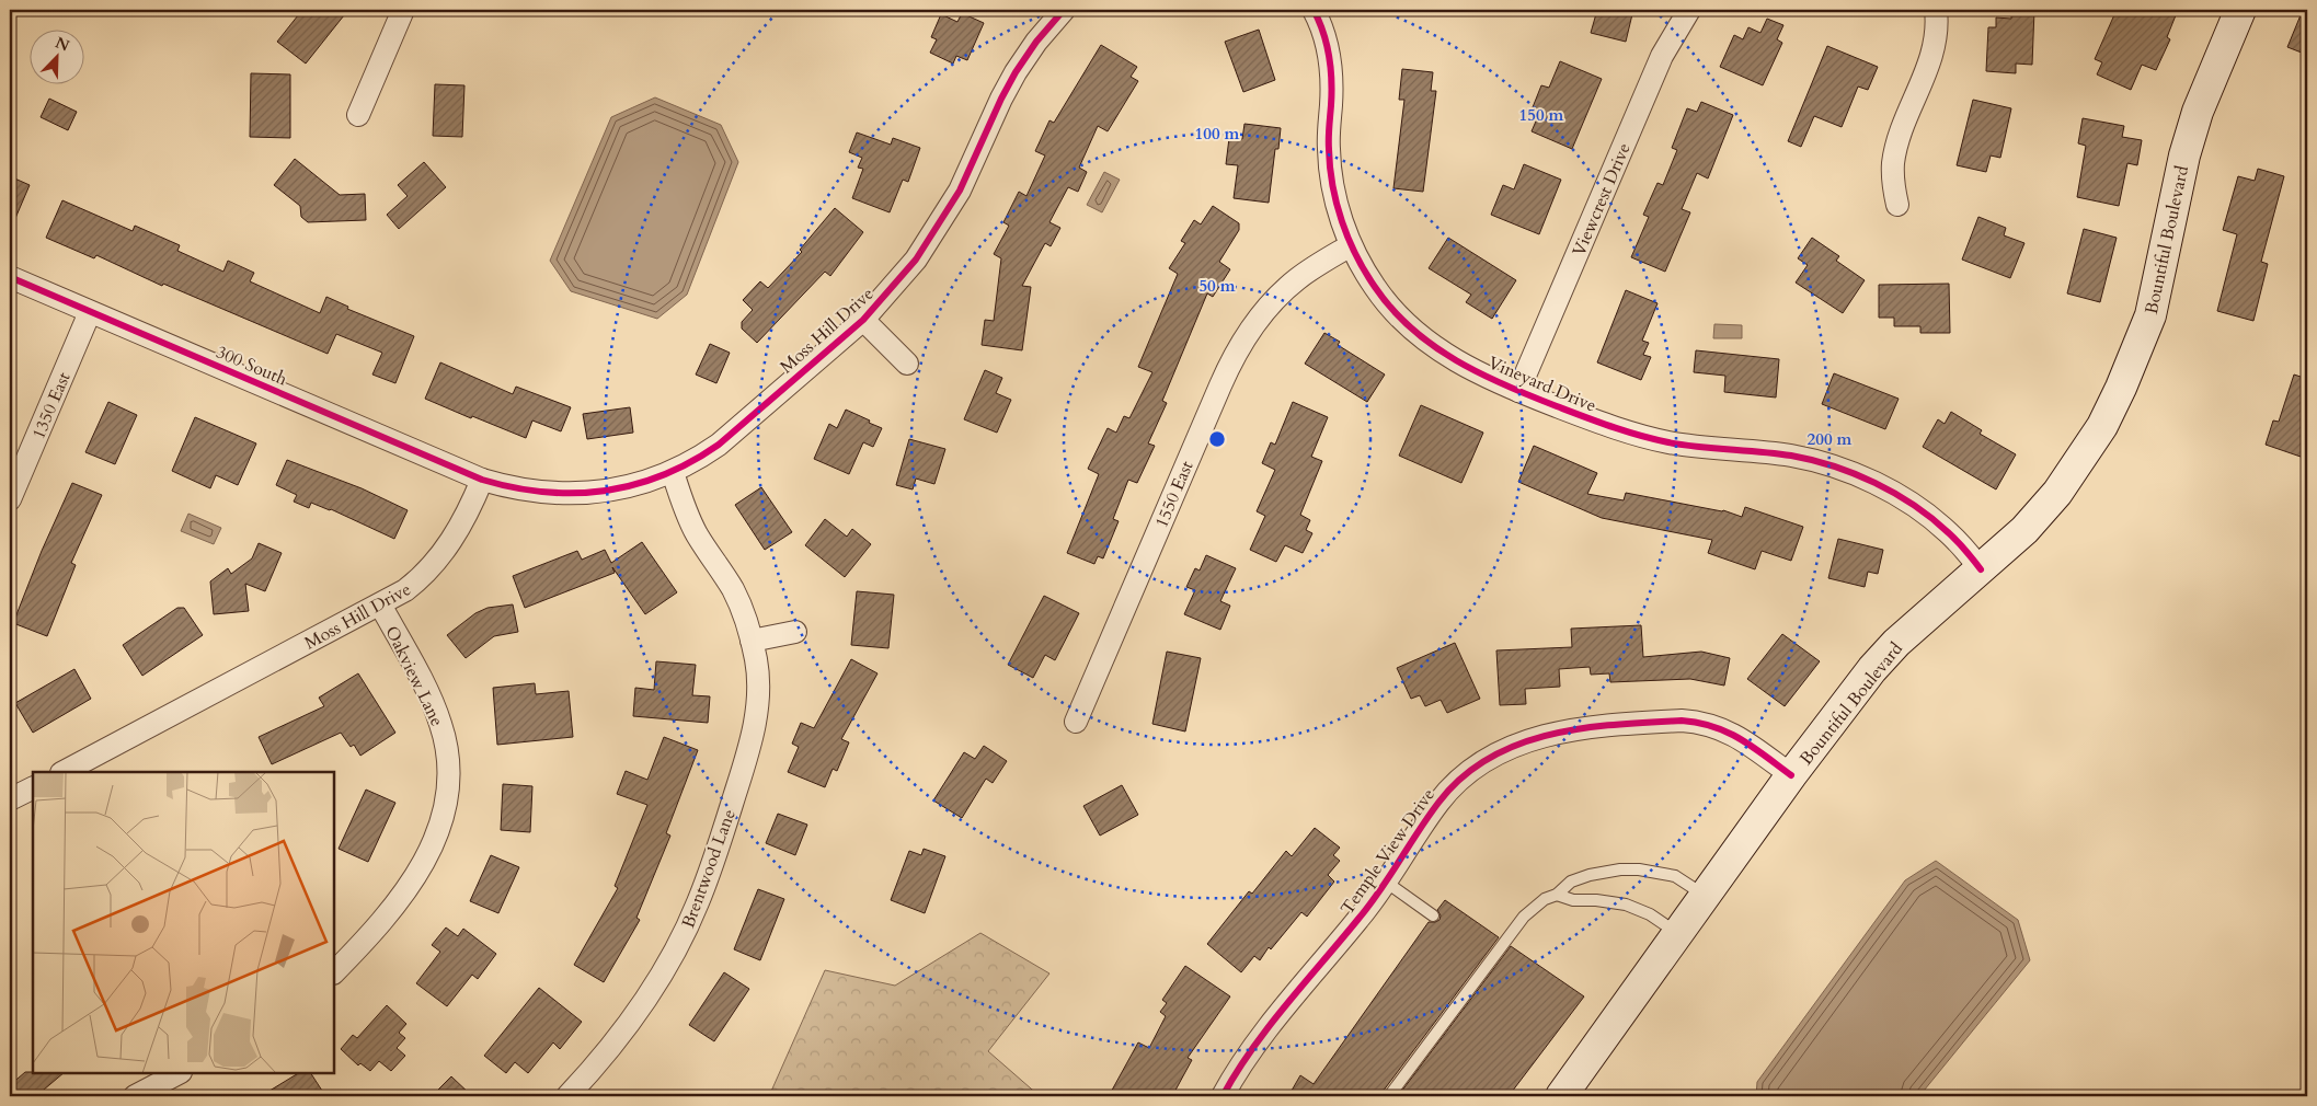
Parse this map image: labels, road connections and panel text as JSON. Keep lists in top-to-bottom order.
{
  "streets": {
    "main road": ["Bountiful Boulevard"],
    "street": [
      "Viewcrest Drive",
      "Moss Hill Drive",
      "300 South",
      "Vineyard Drive",
      "1350 East",
      "1550 East",
      "Oakview Lane",
      "Temple View Drive",
      "Brentwood Lane"
    ]
  },
  "crossings": [
    ["Viewcrest Drive", "Vineyard Drive"],
    ["Bountiful Boulevard", "Vineyard Drive"],
    ["Bountiful Boulevard", "Temple View Drive"],
    ["Moss Hill Drive", "300 South"],
    ["Moss Hill Drive", "Oakview Lane"],
    ["Moss Hill Drive", "Brentwood Lane"],
    ["300 South", "1350 East"],
    ["Vineyard Drive", "1550 East"]
  ],
  "north": "top right",
  "rings": [
    "150 m",
    "100 m",
    "50 m",
    "200 m"
  ]
}
